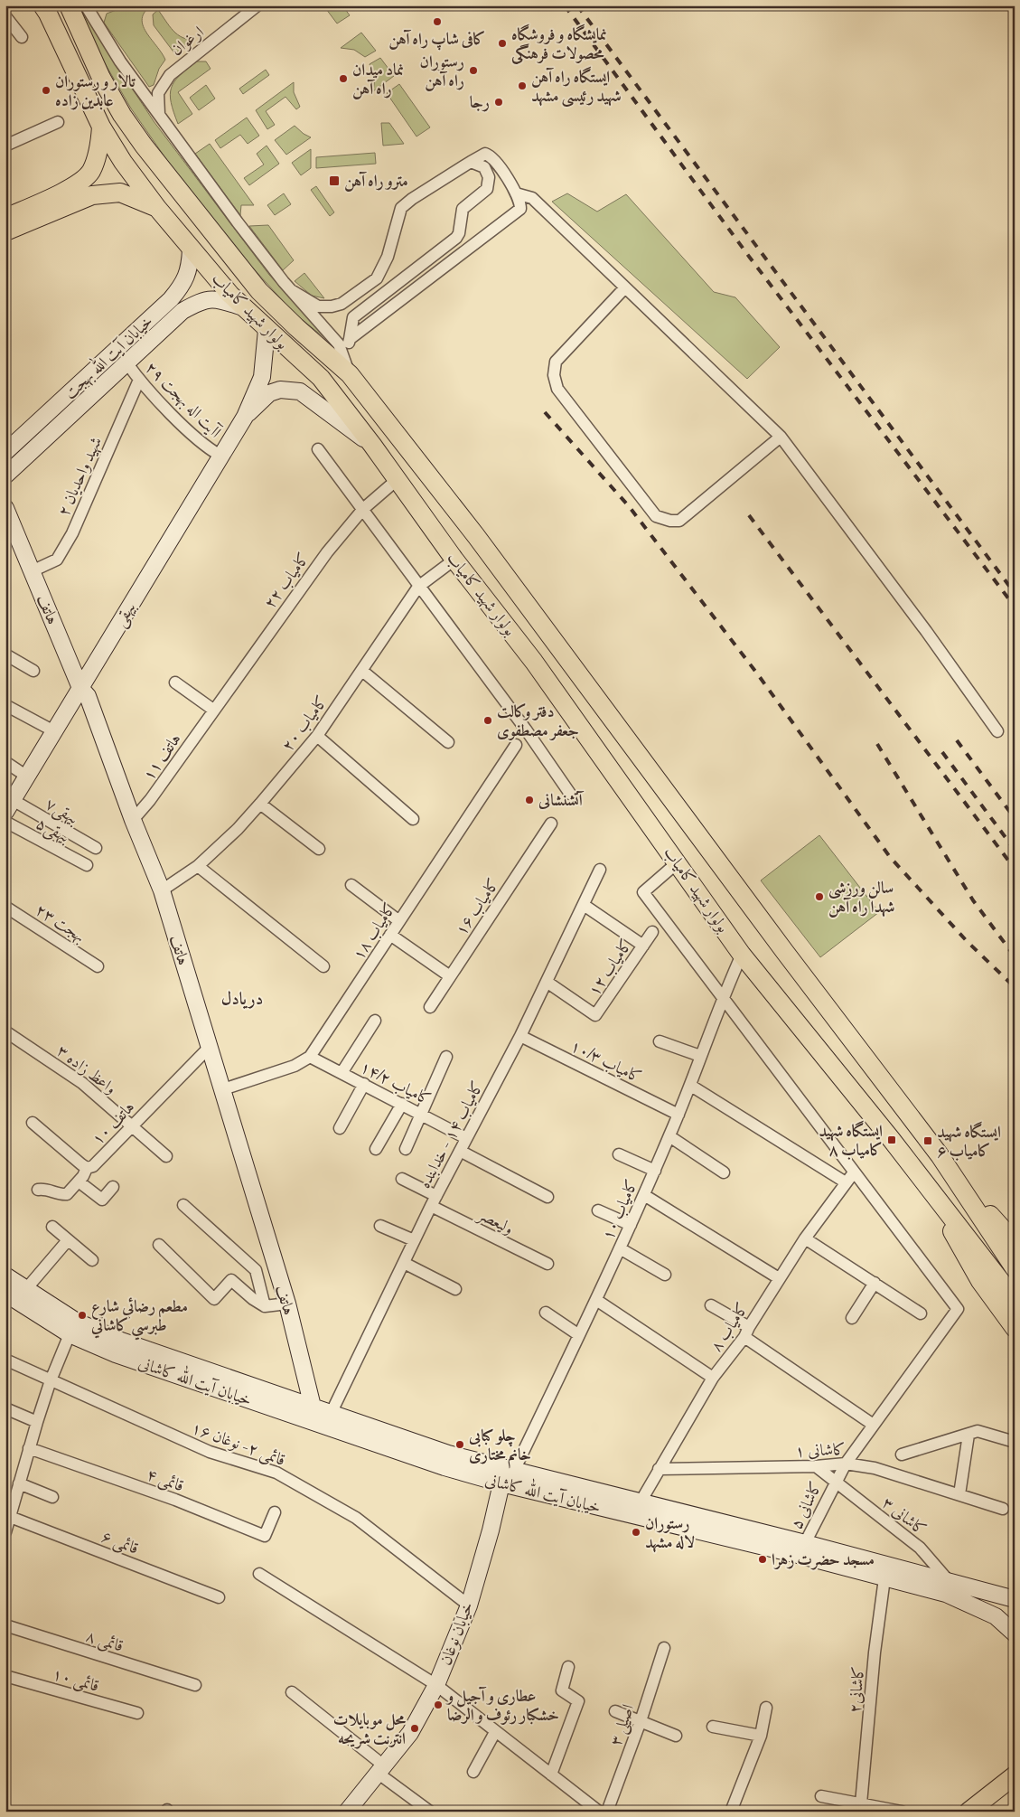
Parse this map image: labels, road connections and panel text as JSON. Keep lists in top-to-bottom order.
{
  "streets": {
    "main road": [
      "بولوار شهید کامیاب",
      "خیابان آیت الله بهجت",
      "هاتف",
      "بیهقی",
      "خیابان آیت الله کاشانی",
      "خیابان نوغان"
    ],
    "street": [
      "ارغوان",
      "اآیت اله بهجت ۲۹",
      "شهید واحدیان ۲",
      "کامیاب ۲۲",
      "کامیاب ۲۰",
      "هاتف ۱۱",
      "بیهقی۷",
      "بیهقی۵",
      "کامیاب ۱۶",
      "بهجت ۲۳",
      "کامیاب ۱۸",
      "کامیاب ۱۲",
      "کامیاب ۱۰/۳",
      "واعظ زاده ۳",
      "کامیاب ۱۴/۲",
      "هاتف ۱۰",
      "کامیاب ۱۴ - خدابنده",
      "کامیاب ۱۰",
      "ولیعصر",
      "کامیاب ۸",
      "قائمی ۲- نوغان ۱۶",
      "کاشانی ۱",
      "قائمی ۴",
      "کاشانی ۵",
      "کاشانی ۳",
      "قائمی ۶",
      "قائمی ۸",
      "قائمی ۱۰",
      "کاشانی۲",
      "اصیلی ۳"
    ]
  },
  "crossings": [
    ["بولوار شهید کامیاب", "خیابان آیت الله بهجت"],
    ["بولوار شهید کامیاب", "کامیاب ۲۲"],
    ["بولوار شهید کامیاب", "کامیاب ۲۰"],
    ["بولوار شهید کامیاب", "کامیاب ۱۰"],
    ["خیابان آیت الله بهجت", "اآیت اله بهجت ۲۹"],
    ["اآیت اله بهجت ۲۹", "شهید واحدیان ۲"],
    ["اآیت اله بهجت ۲۹", "بیهقی"],
    ["شهید واحدیان ۲", "هاتف"],
    ["کامیاب ۲۲", "هاتف ۱۱"],
    ["هاتف", "بیهقی"],
    ["هاتف", "کامیاب ۲۰"],
    ["هاتف", "هاتف ۱۱"],
    ["هاتف", "کامیاب ۱۸"],
    ["هاتف", "هاتف ۱۰"],
    ["هاتف", "خیابان آیت الله کاشانی"],
    ["بیهقی", "بیهقی۷"],
    ["کامیاب ۱۸", "کامیاب ۱۴/۲"],
    ["کامیاب ۱۲", "کامیاب ۱۴ - خدابنده"],
    ["کامیاب ۱۰/۳", "کامیاب ۱۴ - خدابنده"],
    ["کامیاب ۱۰/۳", "کامیاب ۱۰"],
    ["واعظ زاده ۳", "هاتف ۱۰"],
    ["کامیاب ۱۴/۲", "کامیاب ۱۴ - خدابنده"],
    ["کامیاب ۱۴ - خدابنده", "ولیعصر"],
    ["کامیاب ۱۴ - خدابنده", "خیابان آیت الله کاشانی"],
    ["کامیاب ۱۰", "خیابان آیت الله کاشانی"],
    ["کامیاب ۸", "خیابان آیت الله کاشانی"],
    ["کامیاب ۸", "کاشانی ۱"],
    ["کامیاب ۸", "کاشانی ۵"],
    ["خیابان آیت الله کاشانی", "کاشانی ۵"],
    ["خیابان آیت الله کاشانی", "کاشانی ۳"],
    ["خیابان آیت الله کاشانی", "خیابان نوغان"],
    ["خیابان آیت الله کاشانی", "کاشانی۲"],
    ["قائمی ۲- نوغان ۱۶", "خیابان نوغان"],
    ["کاشانی ۱", "کاشانی ۵"],
    ["کاشانی ۱", "کاشانی ۳"],
    ["کاشانی ۵", "کاشانی ۳"]
  ],
  "districts": ["دریادل"],
  "places": {
    "other": [
      "کافی شاپ راه آهن",
      "نمایشگاه و فروشگاه محصولات فرهنگی",
      "رستوران راه آهن",
      "نماد میدان راه آهن",
      "ایستگاه راه آهن شهید رئیسی مشهد",
      "تالار و رستوران عابدین زاده",
      "رجا",
      "دفتر وکالت جعفر مصطفوی",
      "آتشنشانی",
      "سالن ورزشی شهدا راه آهن",
      "مطعم رضائي شارع طبرسي كاشاني",
      "چلو کبابی خانم مختاری",
      "رستوران لاله مشهد",
      "مسجد حضرت زهرا",
      "عطاری و آجیل و خشکبار رئوف و الرضا",
      "محل موبايلات انترنت شريحه"
    ],
    "transit": ["مترو راه آهن", "ایستگاه شهید کامیاب ۸", "ایستگاه شهید کامیاب ۶"]
  }
}
